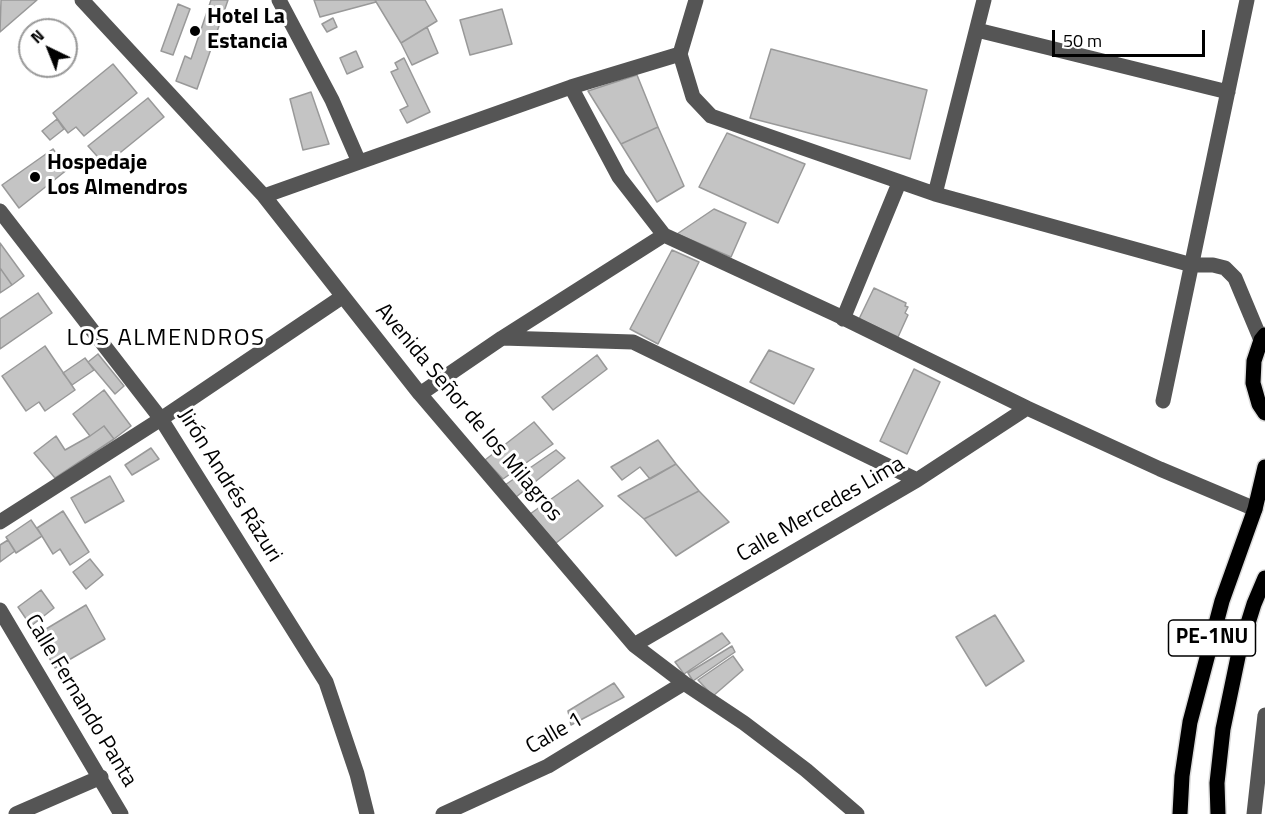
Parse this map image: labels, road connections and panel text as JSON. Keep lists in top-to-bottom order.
{
  "streets": {
    "main road": ["PE-1NU"],
    "street": [
      "Avenida Señor de los Milagros",
      "Jirón Andrés Rázuri",
      "Calle Mercedes Lima",
      "Calle Fernando Panta",
      "Calle 1"
    ]
  },
  "crossings": [
    ["Avenida Señor de los Milagros", "Calle Mercedes Lima"],
    ["Avenida Señor de los Milagros", "Calle 1"]
  ],
  "districts": ["LOS ALMENDROS"],
  "places": ["Hotel La Estancia", "Hospedaje Los Almendros"],
  "scale_bar": "50 m",
  "north": "top left"
}
